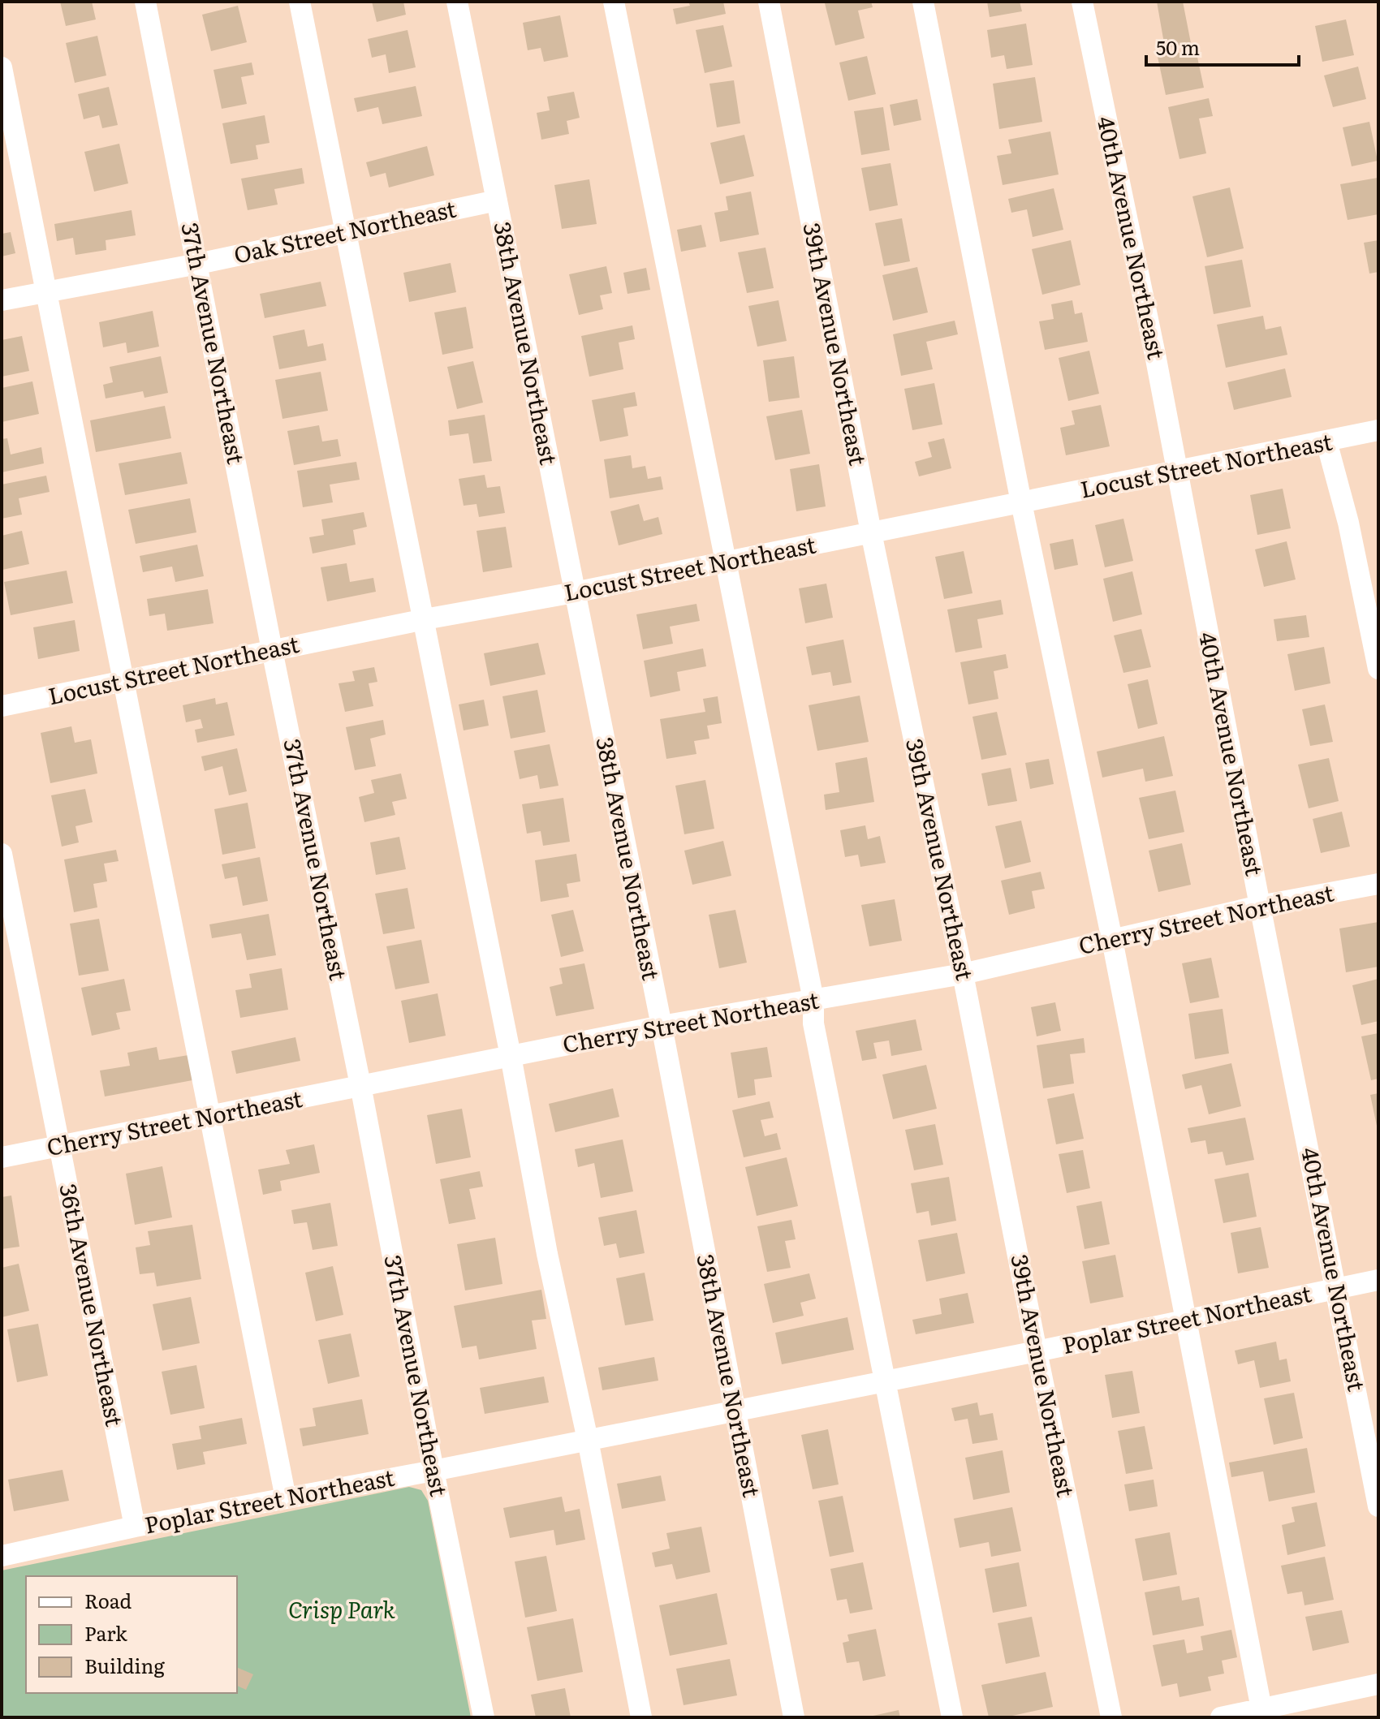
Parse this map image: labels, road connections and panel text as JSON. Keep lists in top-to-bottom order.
{
  "streets": {
    "street": [
      "Oak Street Northeast",
      "40th Avenue Northeast",
      "37th Avenue Northeast",
      "38th Avenue Northeast",
      "39th Avenue Northeast",
      "Locust Street Northeast",
      "Cherry Street Northeast",
      "36th Avenue Northeast",
      "Poplar Street Northeast"
    ]
  },
  "crossings": [
    ["Oak Street Northeast", "37th Avenue Northeast"],
    ["Oak Street Northeast", "38th Avenue Northeast"],
    ["40th Avenue Northeast", "Locust Street Northeast"],
    ["40th Avenue Northeast", "Cherry Street Northeast"],
    ["40th Avenue Northeast", "Poplar Street Northeast"],
    ["37th Avenue Northeast", "Locust Street Northeast"],
    ["37th Avenue Northeast", "Cherry Street Northeast"],
    ["37th Avenue Northeast", "Poplar Street Northeast"],
    ["38th Avenue Northeast", "Locust Street Northeast"],
    ["38th Avenue Northeast", "Cherry Street Northeast"],
    ["38th Avenue Northeast", "Poplar Street Northeast"],
    ["39th Avenue Northeast", "Locust Street Northeast"],
    ["39th Avenue Northeast", "Cherry Street Northeast"],
    ["39th Avenue Northeast", "Poplar Street Northeast"],
    ["Cherry Street Northeast", "36th Avenue Northeast"],
    ["36th Avenue Northeast", "Poplar Street Northeast"]
  ],
  "parks": ["Crisp Park"],
  "legend": ["Road", "Park", "Building"],
  "scale_bar": "50 m"
}
